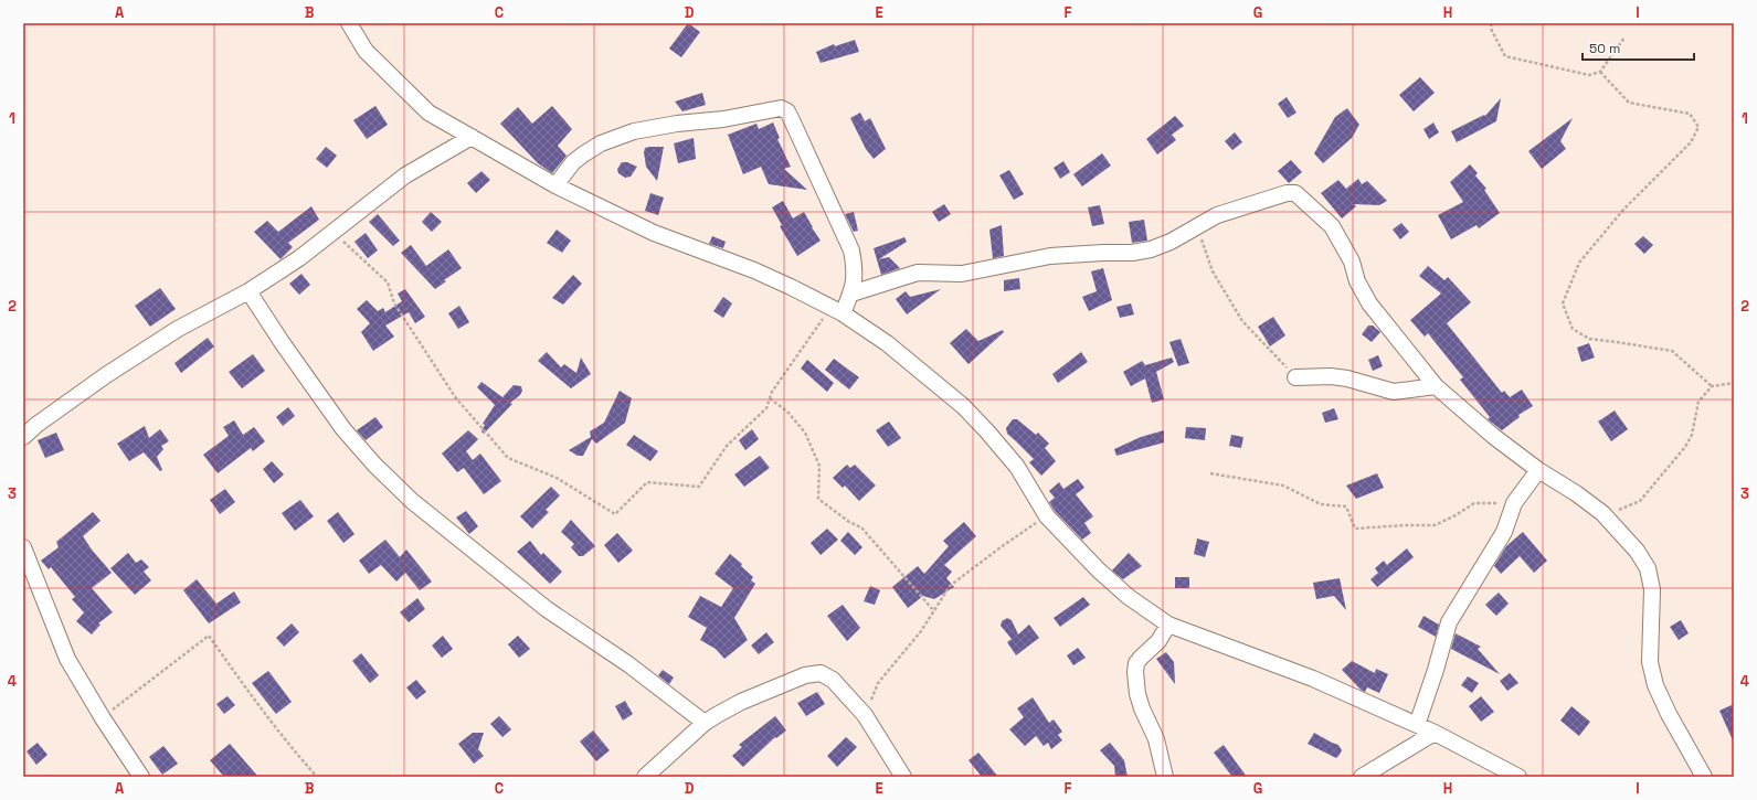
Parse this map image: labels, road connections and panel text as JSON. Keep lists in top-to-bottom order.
{
  "scale_bar": "50 m",
  "grid": {
    "columns": [
      "A",
      "B",
      "C",
      "D",
      "E",
      "F",
      "G",
      "H",
      "I"
    ],
    "rows": [
      "1",
      "2",
      "3",
      "4"
    ]
  }
}
